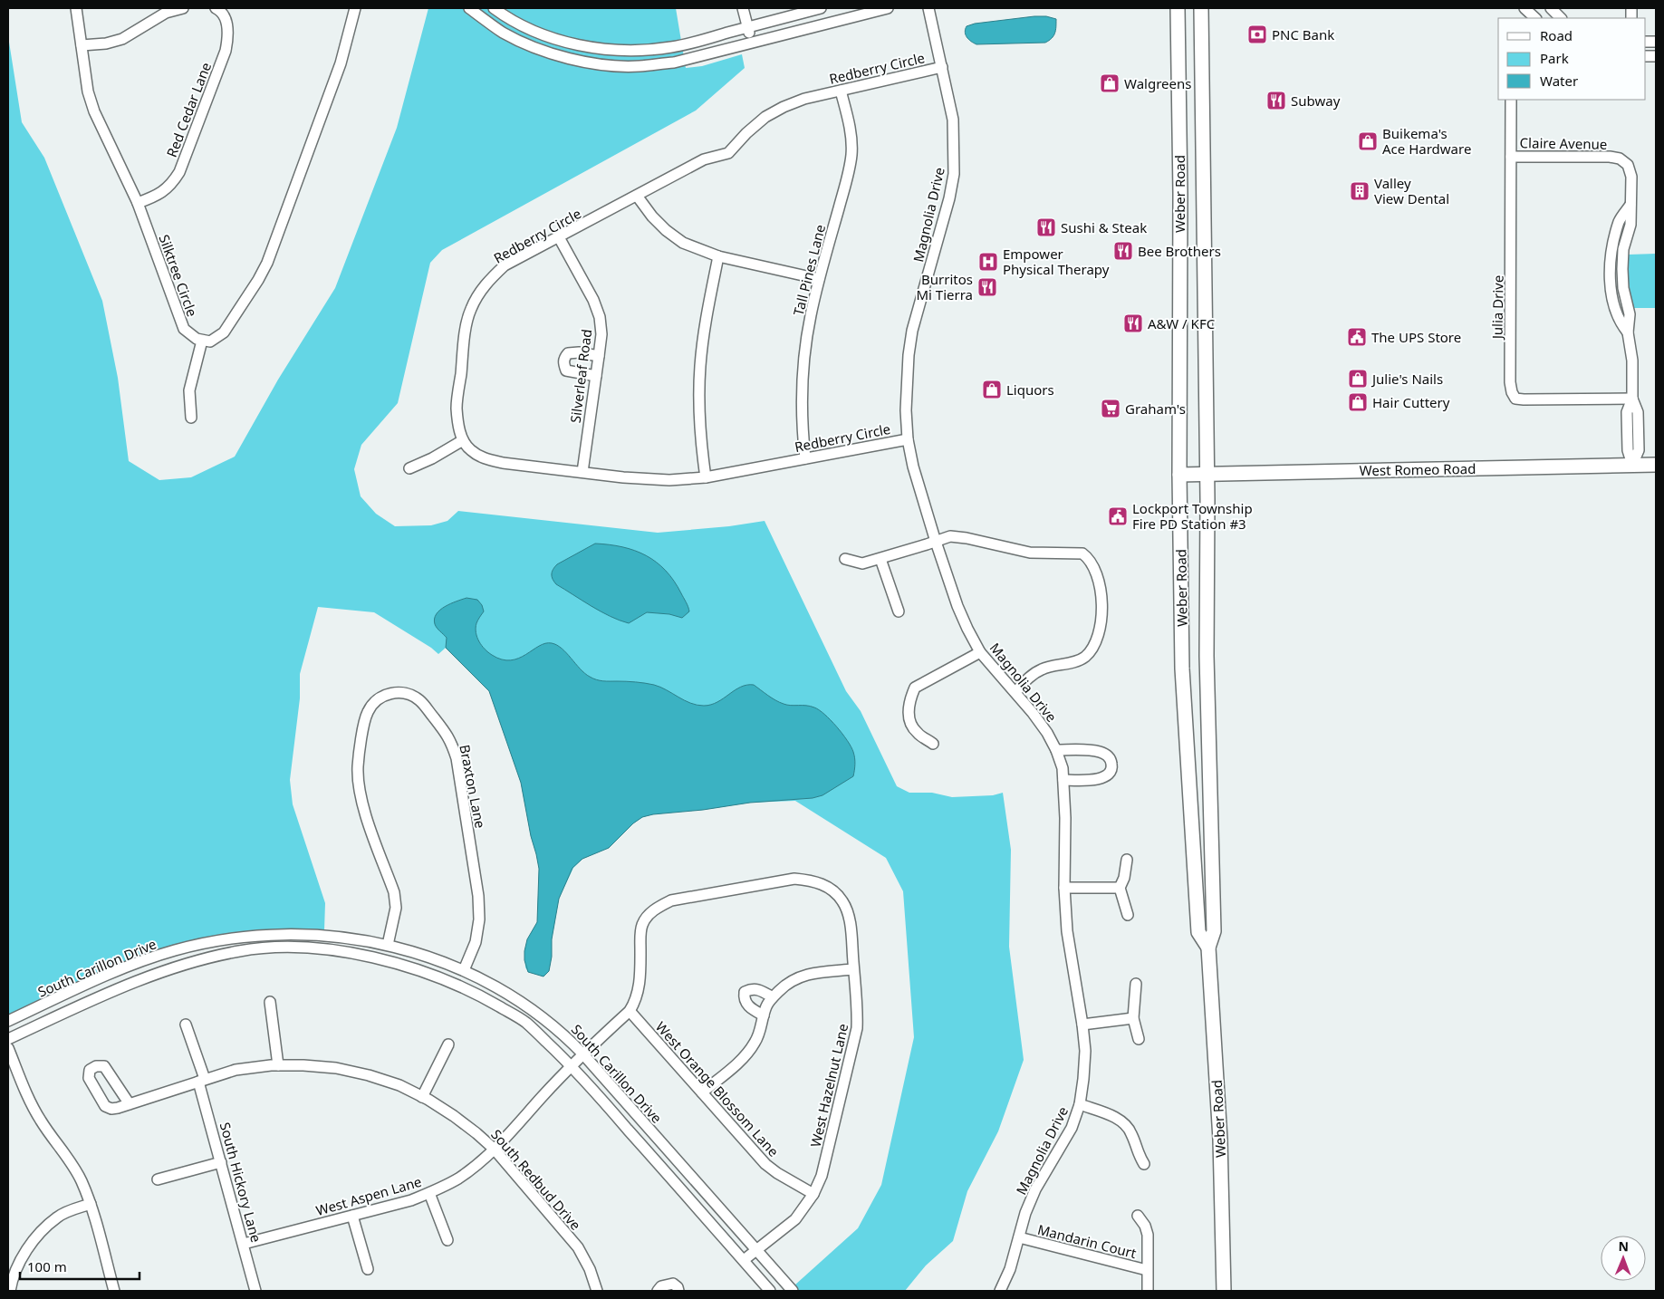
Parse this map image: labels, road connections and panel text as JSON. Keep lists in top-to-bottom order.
{
  "streets": {
    "main road": ["Weber Road", "West Romeo Road"],
    "street": [
      "Redberry Circle",
      "Red Cedar Lane",
      "Claire Avenue",
      "Magnolia Drive",
      "Tall Pines Lane",
      "Silktree Circle",
      "Julia Drive",
      "Silverleaf Road",
      "Braxton Lane",
      "South Carillon Drive",
      "West Hazelnut Lane",
      "West Orange Blossom Lane",
      "South Redbud Drive",
      "South Hickory Lane",
      "West Aspen Lane",
      "Mandarin Court"
    ]
  },
  "crossings": [
    ["Redberry Circle", "Magnolia Drive"],
    ["Redberry Circle", "Tall Pines Lane"],
    ["Redberry Circle", "Silverleaf Road"],
    ["Red Cedar Lane", "Silktree Circle"],
    ["Claire Avenue", "Julia Drive"],
    ["Claire Avenue", "West Romeo Road"],
    ["Weber Road", "West Romeo Road"],
    ["Magnolia Drive", "Mandarin Court"],
    ["Braxton Lane", "South Carillon Drive"],
    ["South Carillon Drive", "West Hazelnut Lane"],
    ["South Carillon Drive", "West Aspen Lane"],
    ["West Hazelnut Lane", "West Orange Blossom Lane"],
    ["West Hazelnut Lane", "West Aspen Lane"],
    ["South Redbud Drive", "South Hickory Lane"],
    ["South Redbud Drive", "West Aspen Lane"],
    ["South Hickory Lane", "West Aspen Lane"]
  ],
  "places": {
    "bank": ["PNC Bank"],
    "shop": [
      "Walgreens",
      "Buikema's Ace Hardware",
      "Julie's Nails",
      "Liquors",
      "Hair Cuttery"
    ],
    "restaurant": [
      "Subway",
      "Sushi & Steak",
      "Bee Brothers",
      "Burritos Mi Tierra",
      "A&W / KFC"
    ],
    "building": ["Valley View Dental"],
    "hospital": ["Empower Physical Therapy"],
    "public building": ["The UPS Store", "Lockport Township Fire PD Station #3"],
    "supermarket": ["Graham's"]
  },
  "legend": ["Road", "Park", "Water"],
  "scale_bar": "100 m",
  "north": "top"
}
